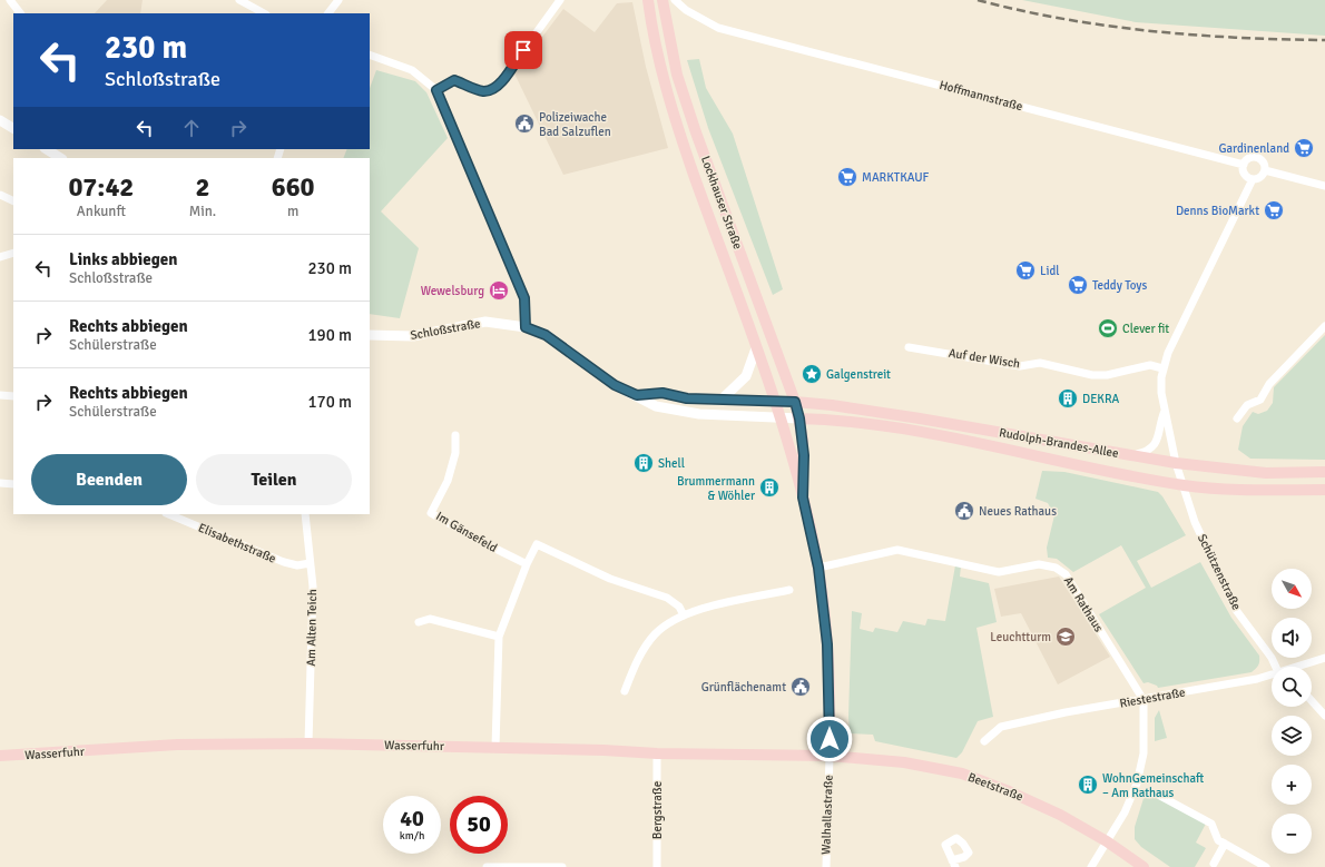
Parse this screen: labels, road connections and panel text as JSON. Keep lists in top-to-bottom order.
{
  "streets": {
    "main road": [
      "Lockhauser Straße",
      "Rudolph-Brandes-Allee",
      "Wasserfuhr",
      "Beetstraße",
      "Walhallastraße"
    ],
    "street": [
      "Hoffmannstraße",
      "Schloßstraße",
      "Auf der Wisch",
      "Im Gänsefeld",
      "Elisabethstraße",
      "Schützenstraße",
      "Am Rathaus",
      "Am Alten Teich",
      "Riestestraße",
      "Bergstraße"
    ]
  },
  "crossings": [
    ["Lockhauser Straße", "Schloßstraße"],
    ["Lockhauser Straße", "Rudolph-Brandes-Allee"],
    ["Lockhauser Straße", "Walhallastraße"],
    ["Schloßstraße", "Rudolph-Brandes-Allee"],
    ["Schloßstraße", "Walhallastraße"],
    ["Rudolph-Brandes-Allee", "Schützenstraße"],
    ["Rudolph-Brandes-Allee", "Walhallastraße"],
    ["Elisabethstraße", "Am Alten Teich"],
    ["Am Rathaus", "Riestestraße"],
    ["Am Rathaus", "Walhallastraße"],
    ["Am Alten Teich", "Wasserfuhr"],
    ["Wasserfuhr", "Beetstraße"],
    ["Wasserfuhr", "Bergstraße"],
    ["Wasserfuhr", "Walhallastraße"],
    ["Beetstraße", "Walhallastraße"]
  ],
  "places": {
    "public building": ["Polizeiwache Bad Salzuflen", "Neues Rathaus", "Grünflächenamt"],
    "supermarket": [
      "Gardinenland",
      "MARKTKAUF",
      "Denns BioMarkt",
      "Lidl",
      "Teddy Toys"
    ],
    "hotel": ["Wewelsburg"],
    "sports": ["Clever fit"],
    "place": ["Galgenstreit"],
    "building": [
      "DEKRA",
      "Shell",
      "Brummermann & Wöhler",
      "WohnGemeinschaft – Am Rathaus"
    ],
    "school or university": ["Leuchtturm"]
  },
  "north": "bottom right",
  "page": {
    "turn": ["230 m", "Schloßstraße"],
    "eta": [
      "07:42",
      "Ankunft",
      "2",
      "Min.",
      "660",
      "m"
    ],
    "list": [
      {
        "name": "Links abbiegen",
        "note": "Schloßstraße",
        "value": "230 m"
      },
      {
        "name": "Rechts abbiegen",
        "note": "Schülerstraße",
        "value": "190 m"
      },
      {
        "name": "Rechts abbiegen",
        "note": "Schülerstraße",
        "value": "170 m"
      }
    ],
    "buttons": ["Beenden", "Teilen"],
    "map_buttons": ["+", "−"],
    "speed": "40 km/h",
    "limit": "50"
  }
}
